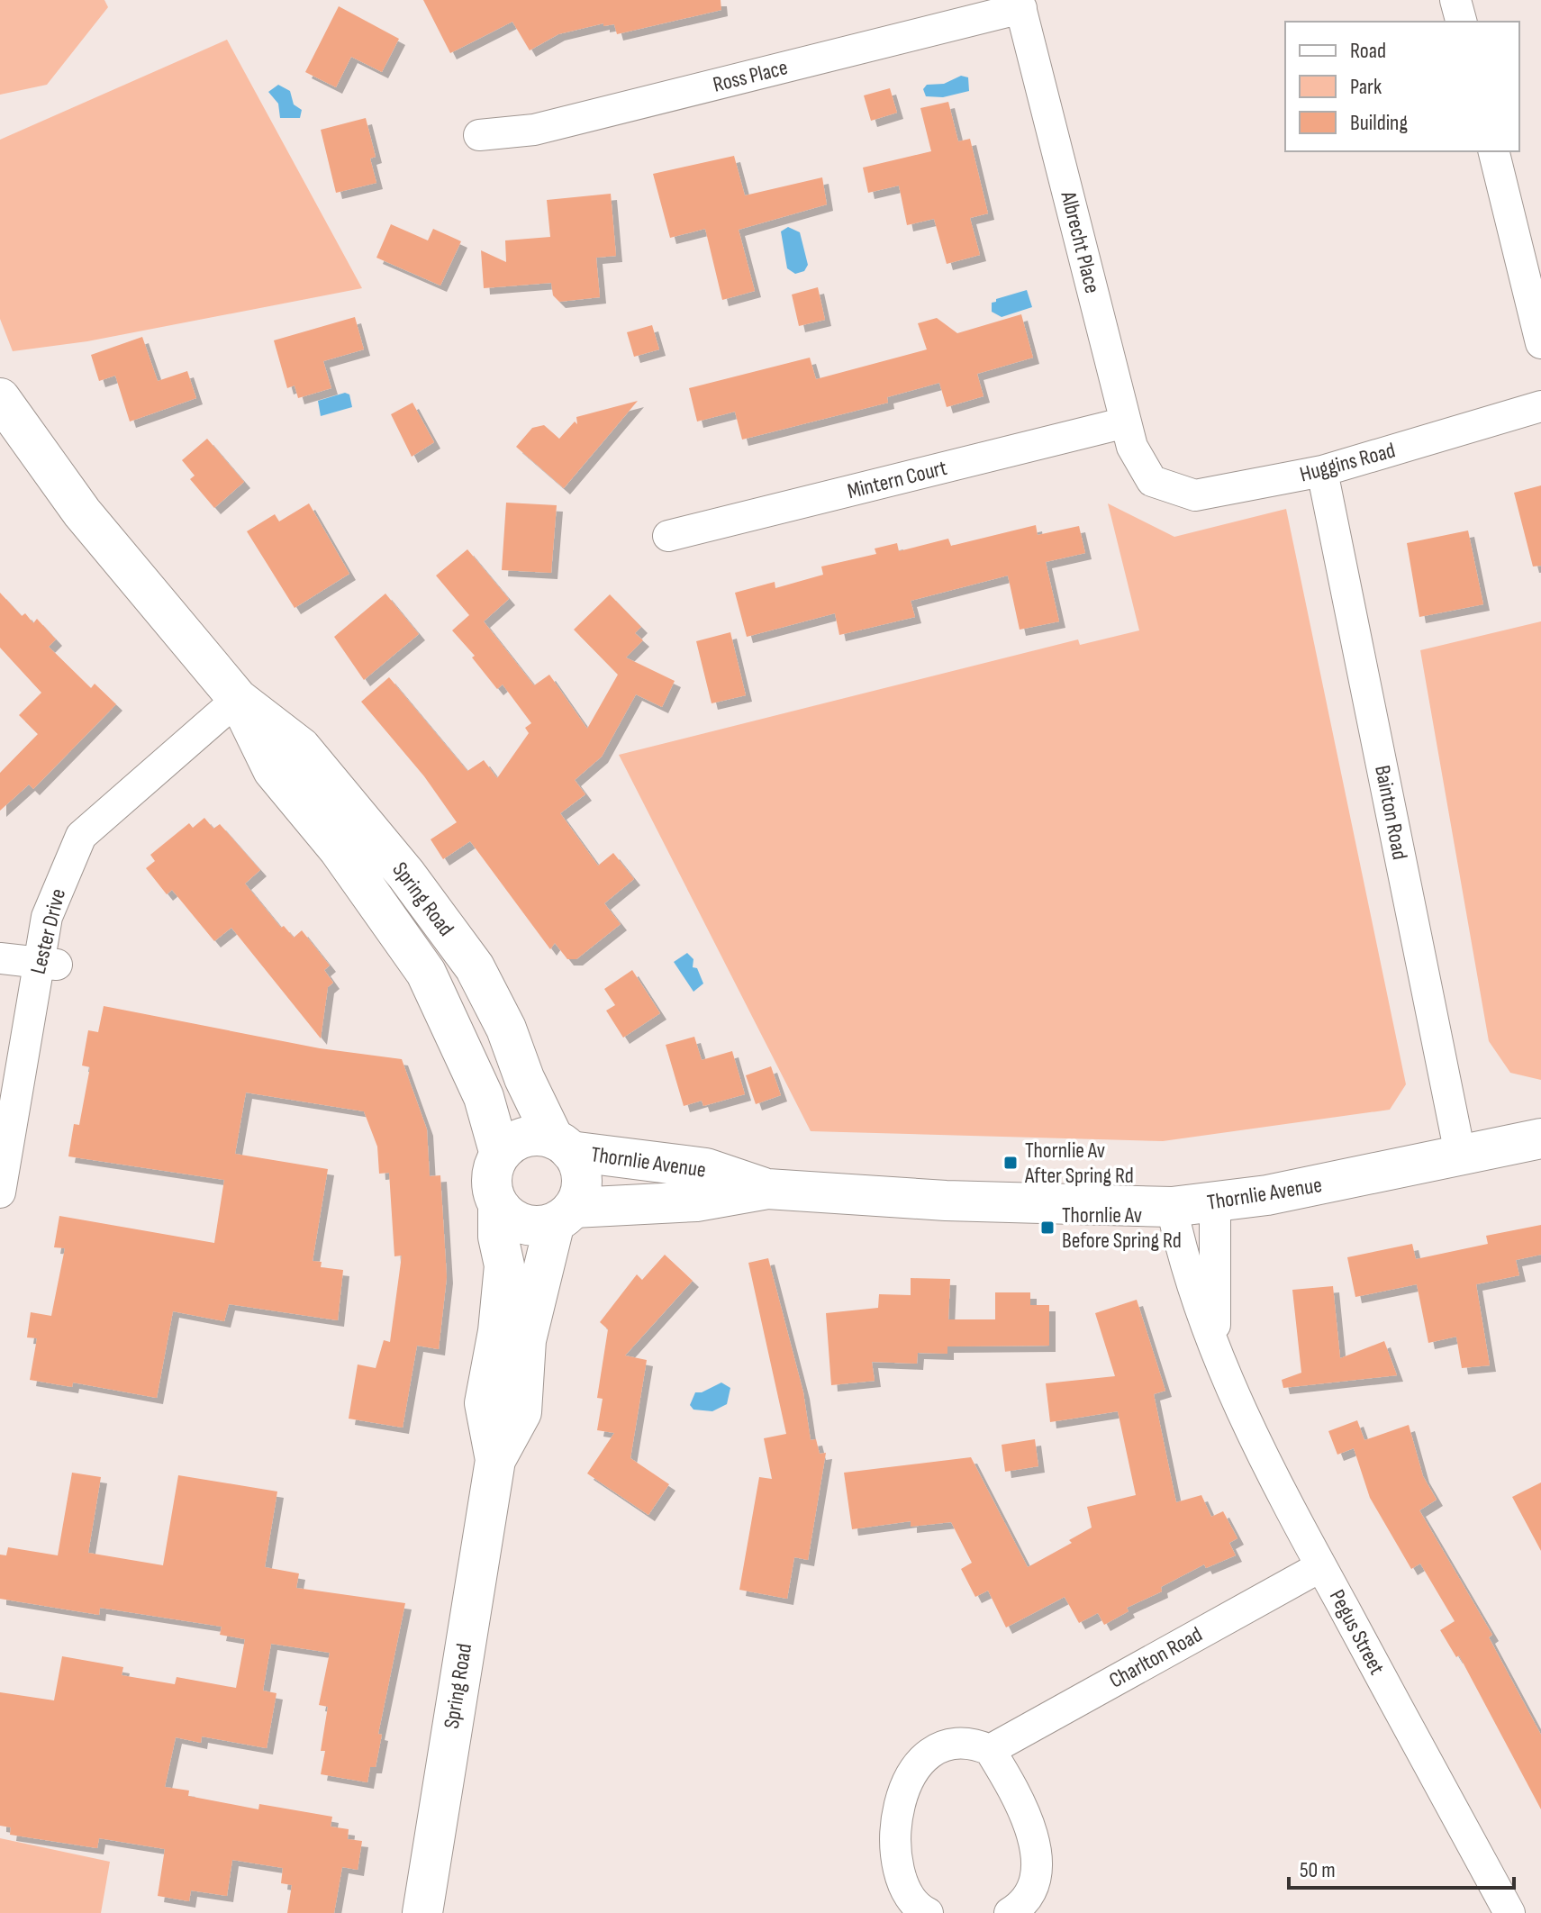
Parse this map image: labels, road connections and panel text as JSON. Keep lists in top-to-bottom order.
{
  "streets": {
    "main road": ["Spring Road", "Thornlie Avenue"],
    "street": [
      "Ross Place",
      "Albrecht Place",
      "Huggins Road",
      "Mintern Court",
      "Bainton Road",
      "Lester Drive",
      "Pegus Street",
      "Charlton Road"
    ]
  },
  "crossings": [
    ["Ross Place", "Albrecht Place"],
    ["Albrecht Place", "Huggins Road"],
    ["Albrecht Place", "Mintern Court"],
    ["Huggins Road", "Bainton Road"],
    ["Bainton Road", "Thornlie Avenue"],
    ["Spring Road", "Lester Drive"],
    ["Spring Road", "Thornlie Avenue"],
    ["Thornlie Avenue", "Pegus Street"],
    ["Pegus Street", "Charlton Road"]
  ],
  "places": {
    "transit": ["Thornlie Av After Spring Rd", "Thornlie Av Before Spring Rd"]
  },
  "legend": ["Road", "Park", "Building"],
  "scale_bar": "50 m"
}
